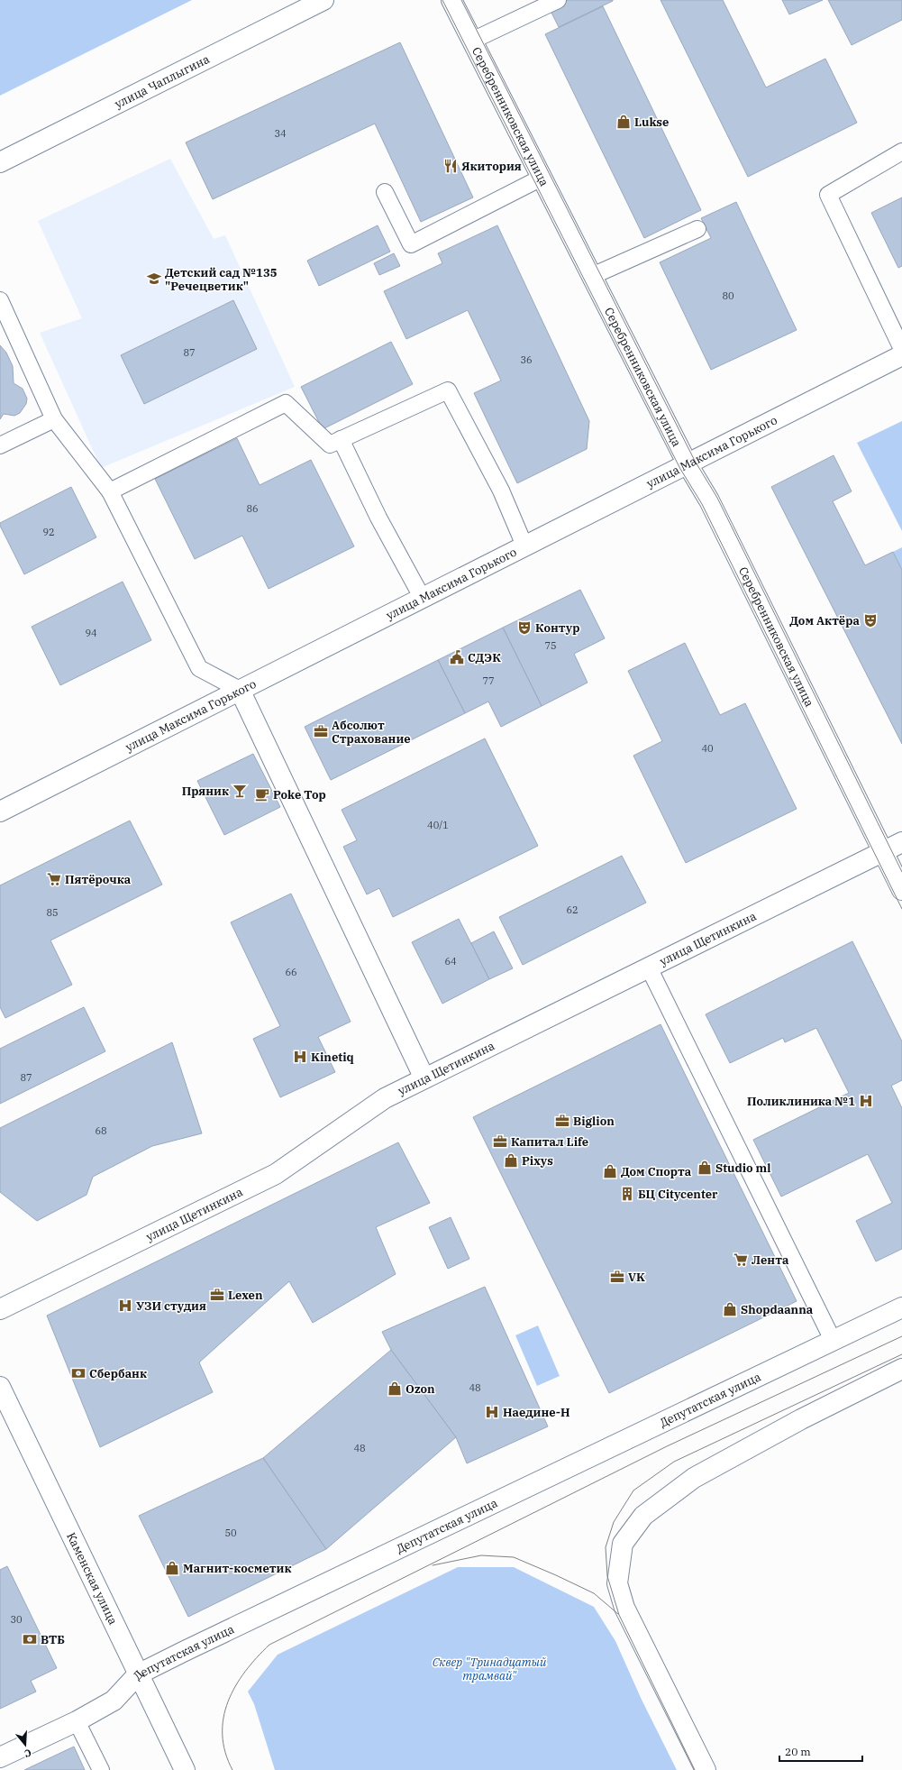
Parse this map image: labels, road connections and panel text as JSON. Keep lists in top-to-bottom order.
{
  "streets": {
    "street": [
      "улица Чаплыгина",
      "Серебренниковская улица",
      "улица Максима Горького",
      "улица Щетинкина",
      "Депутатская улица",
      "Каменская улица"
    ]
  },
  "crossings": [
    ["Серебренниковская улица", "улица Максима Горького"],
    ["Серебренниковская улица", "улица Щетинкина"],
    ["Депутатская улица", "Каменская улица"]
  ],
  "parks": ["Сквер \"Тринадцатый трамвай\""],
  "places": {
    "shop": [
      "Lukse",
      "Pixys",
      "Studio ml",
      "Дом Спорта",
      "Shopdaanna",
      "Ozon",
      "Магнит-косметик"
    ],
    "restaurant": ["Якитория"],
    "school or university": ["Детский сад №135 \"Речецветик\""],
    "theatre": ["Дом Актёра", "Контур"],
    "public building": ["СДЭК"],
    "office": [
      "Абсолют Страхование",
      "Biglion",
      "Капитал Life",
      "VK",
      "Lexen"
    ],
    "bar": ["Пряник"],
    "cafe": ["Poke Top"],
    "supermarket": ["Пятёрочка", "Лента"],
    "hospital": [
      "Kinetiq",
      "Поликлиника №1",
      "УЗИ студия",
      "Наедине-Н"
    ],
    "building": ["БЦ Citycenter"],
    "bank": ["Сбербанк", "ВТБ"]
  },
  "house_numbers": [
    "34",
    "80",
    "87",
    "36",
    "86",
    "92",
    "94",
    "75",
    "77",
    "40",
    "40/1",
    "62",
    "85",
    "64",
    "66",
    "87",
    "68",
    "48",
    "48",
    "50",
    "30"
  ],
  "scale_bar": "20 m",
  "north": "bottom"
}
